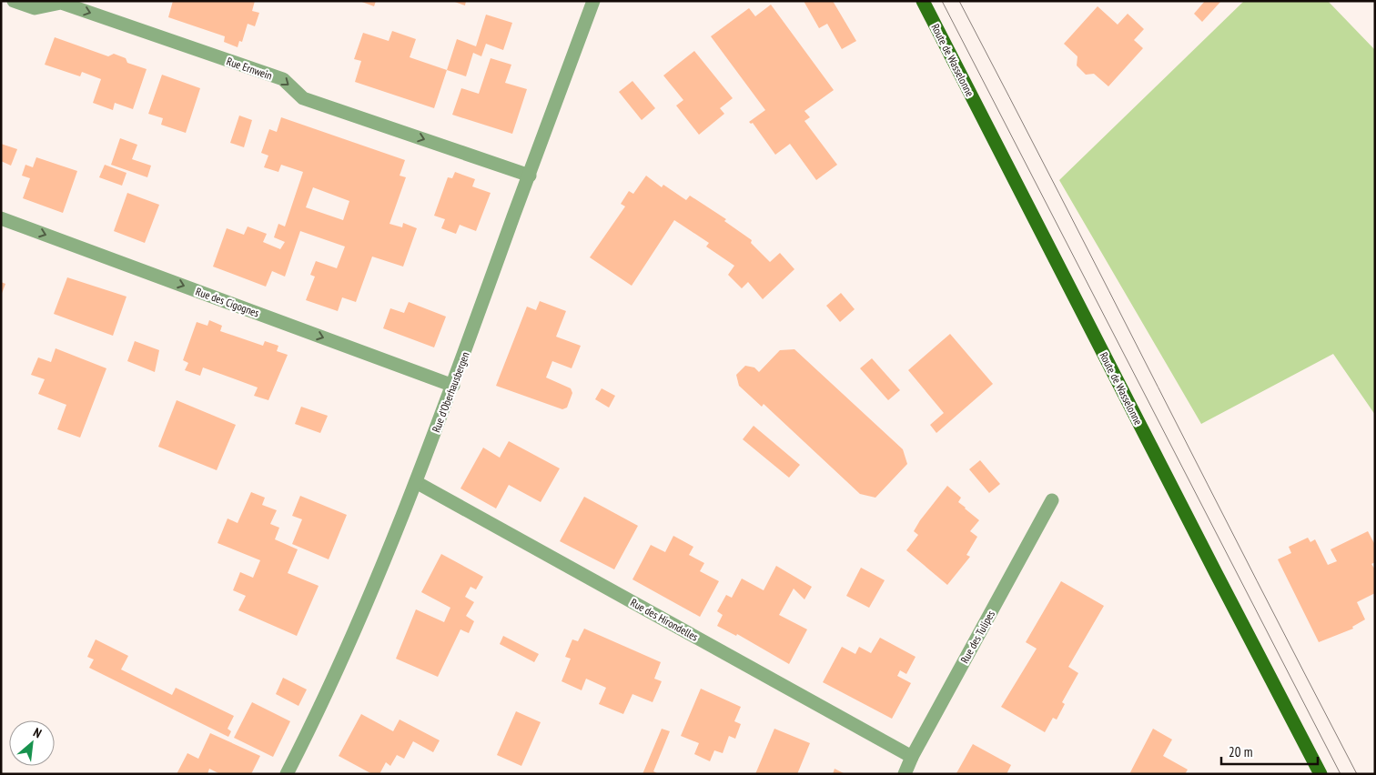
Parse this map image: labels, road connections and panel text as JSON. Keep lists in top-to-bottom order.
{
  "streets": {
    "main road": ["Route de Wasselonne"],
    "street": [
      "Rue Ernwein",
      "Rue des Cigognes",
      "Rue d'Oberhausbergen",
      "Rue des Hirondelles",
      "Rue des Tulipes"
    ]
  },
  "crossings": [
    ["Rue Ernwein", "Rue d'Oberhausbergen"],
    ["Rue des Cigognes", "Rue d'Oberhausbergen"],
    ["Rue d'Oberhausbergen", "Rue des Hirondelles"],
    ["Rue des Hirondelles", "Rue des Tulipes"]
  ],
  "one_way": ["Rue Ernwein", "Rue des Cigognes"],
  "scale_bar": "20 m",
  "north": "top right"
}
